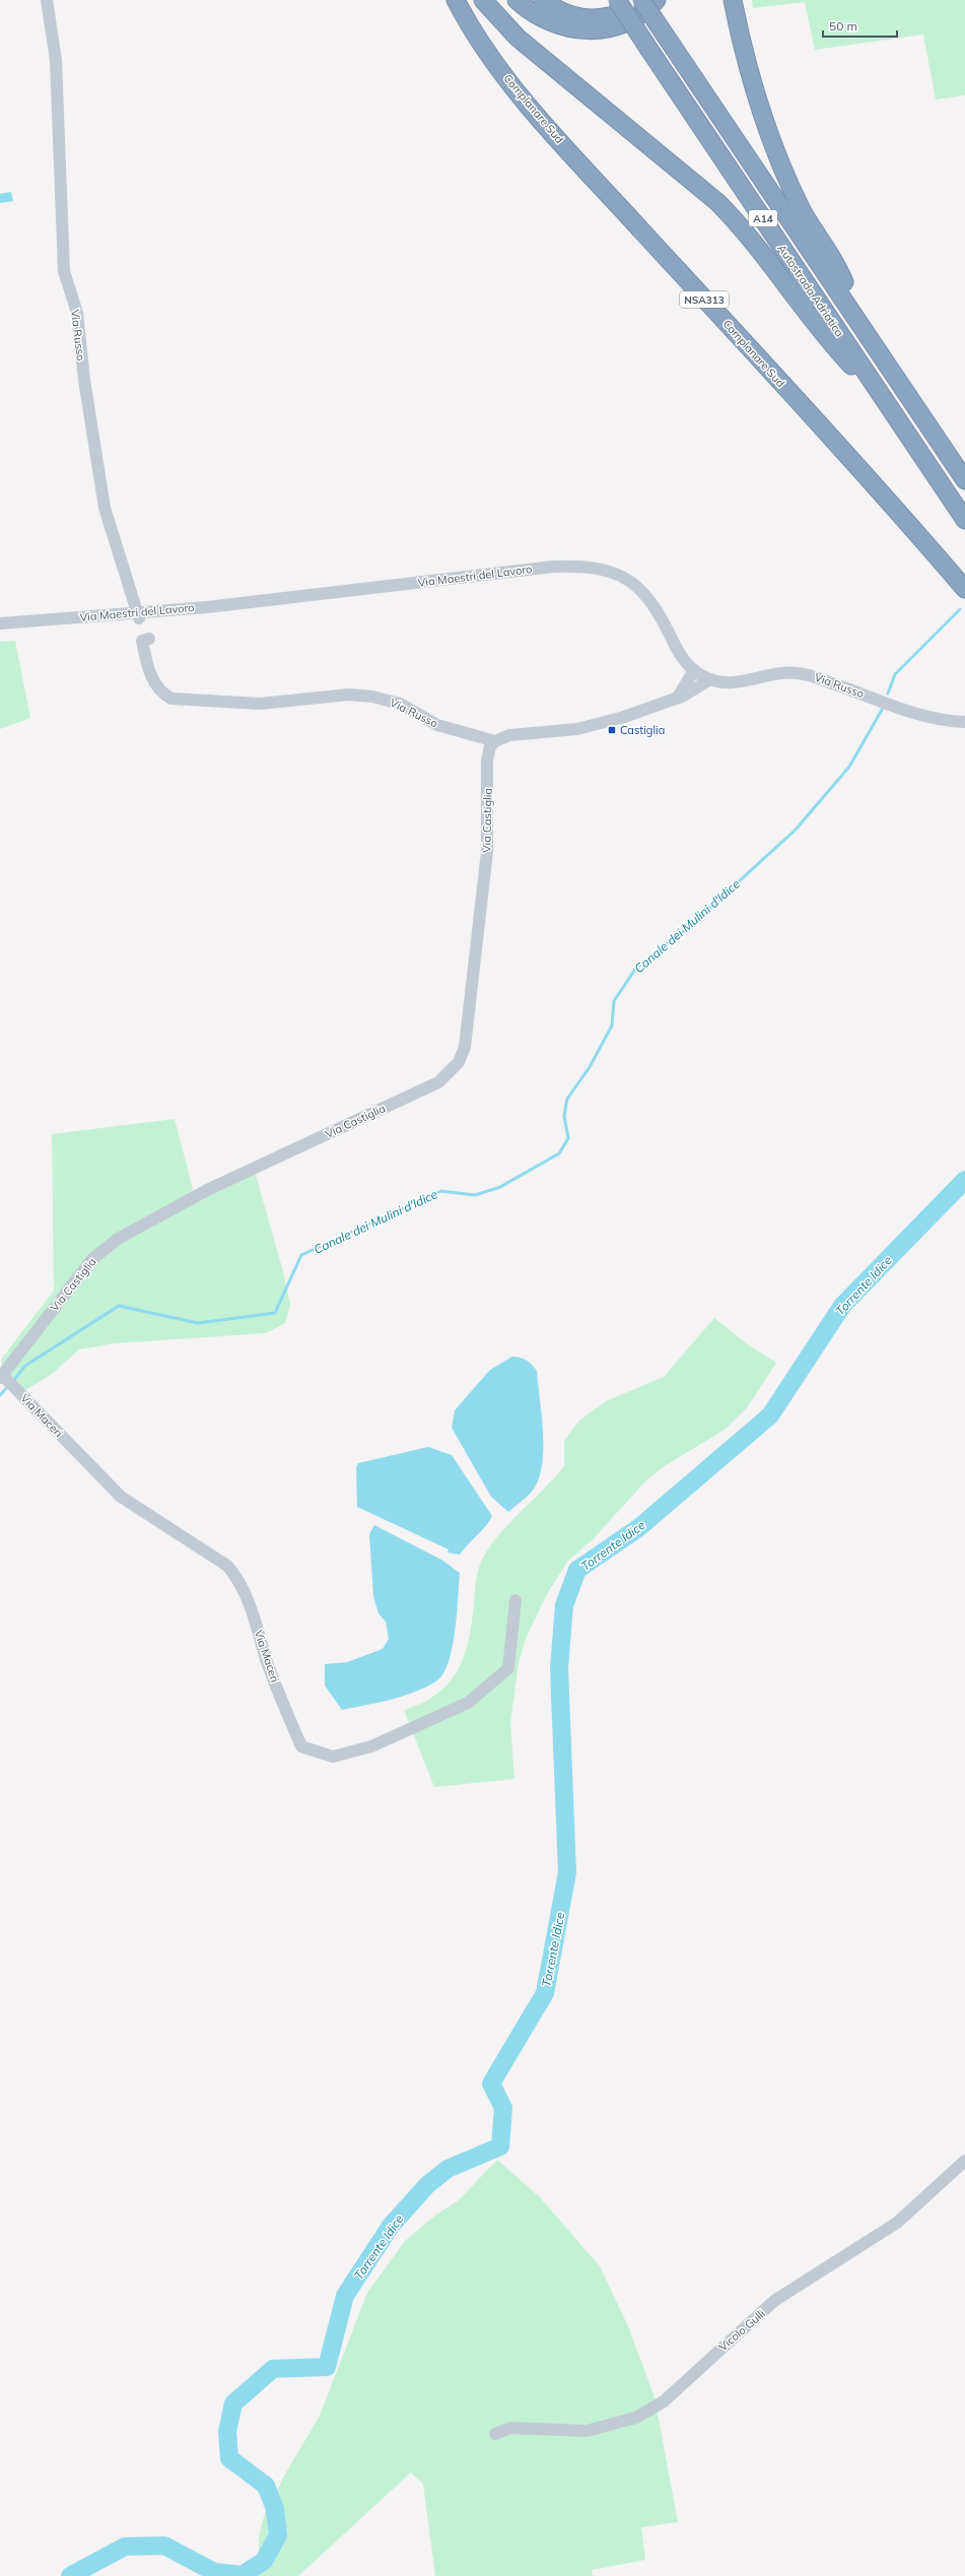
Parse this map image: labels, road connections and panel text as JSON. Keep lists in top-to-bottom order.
{
  "streets": {
    "highway": [
      "Complanare Sud",
      "A14",
      "Autostrada Adriatica",
      "NSA313"
    ],
    "street": [
      "Via Russo",
      "Via Maestri del Lavoro",
      "Via Castiglia",
      "Via Maceri",
      "Vicolo Gulli"
    ]
  },
  "crossings": [
    ["Via Russo", "Via Maestri del Lavoro"],
    ["Via Russo", "Via Castiglia"],
    ["Via Castiglia", "Via Maceri"]
  ],
  "water": ["Canale dei Mulini d'Idice", "Torrente Idice"],
  "places": {
    "transit": ["Castiglia"]
  },
  "scale_bar": "50 m"
}
